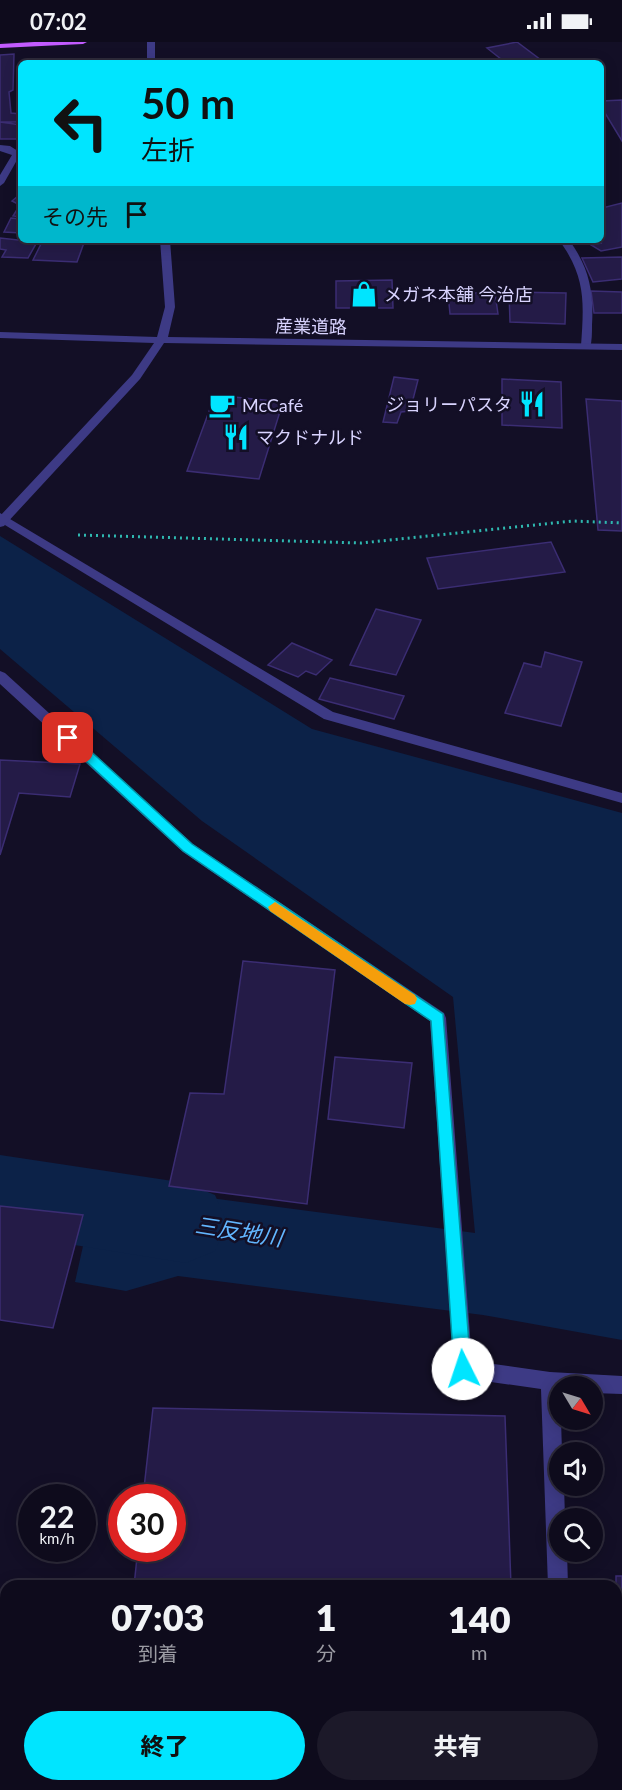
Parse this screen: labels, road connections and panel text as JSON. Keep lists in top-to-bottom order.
{
  "streets": {
    "street": ["産業道路"]
  },
  "water": ["三反地川"],
  "places": {
    "shop": ["メガネ本舗 今治店"],
    "restaurant": ["ジョリーパスタ", "マクドナルド"],
    "cafe": ["McCafé"]
  },
  "north": "bottom right",
  "page": {
    "status": "07:02",
    "turn": ["50 m", "左折"],
    "then": "その先",
    "speed": "22 km/h",
    "limit": "30",
    "eta": [
      "07:03",
      "到着",
      "1",
      "分",
      "140",
      "m"
    ],
    "buttons": ["終了", "共有"]
  }
}
